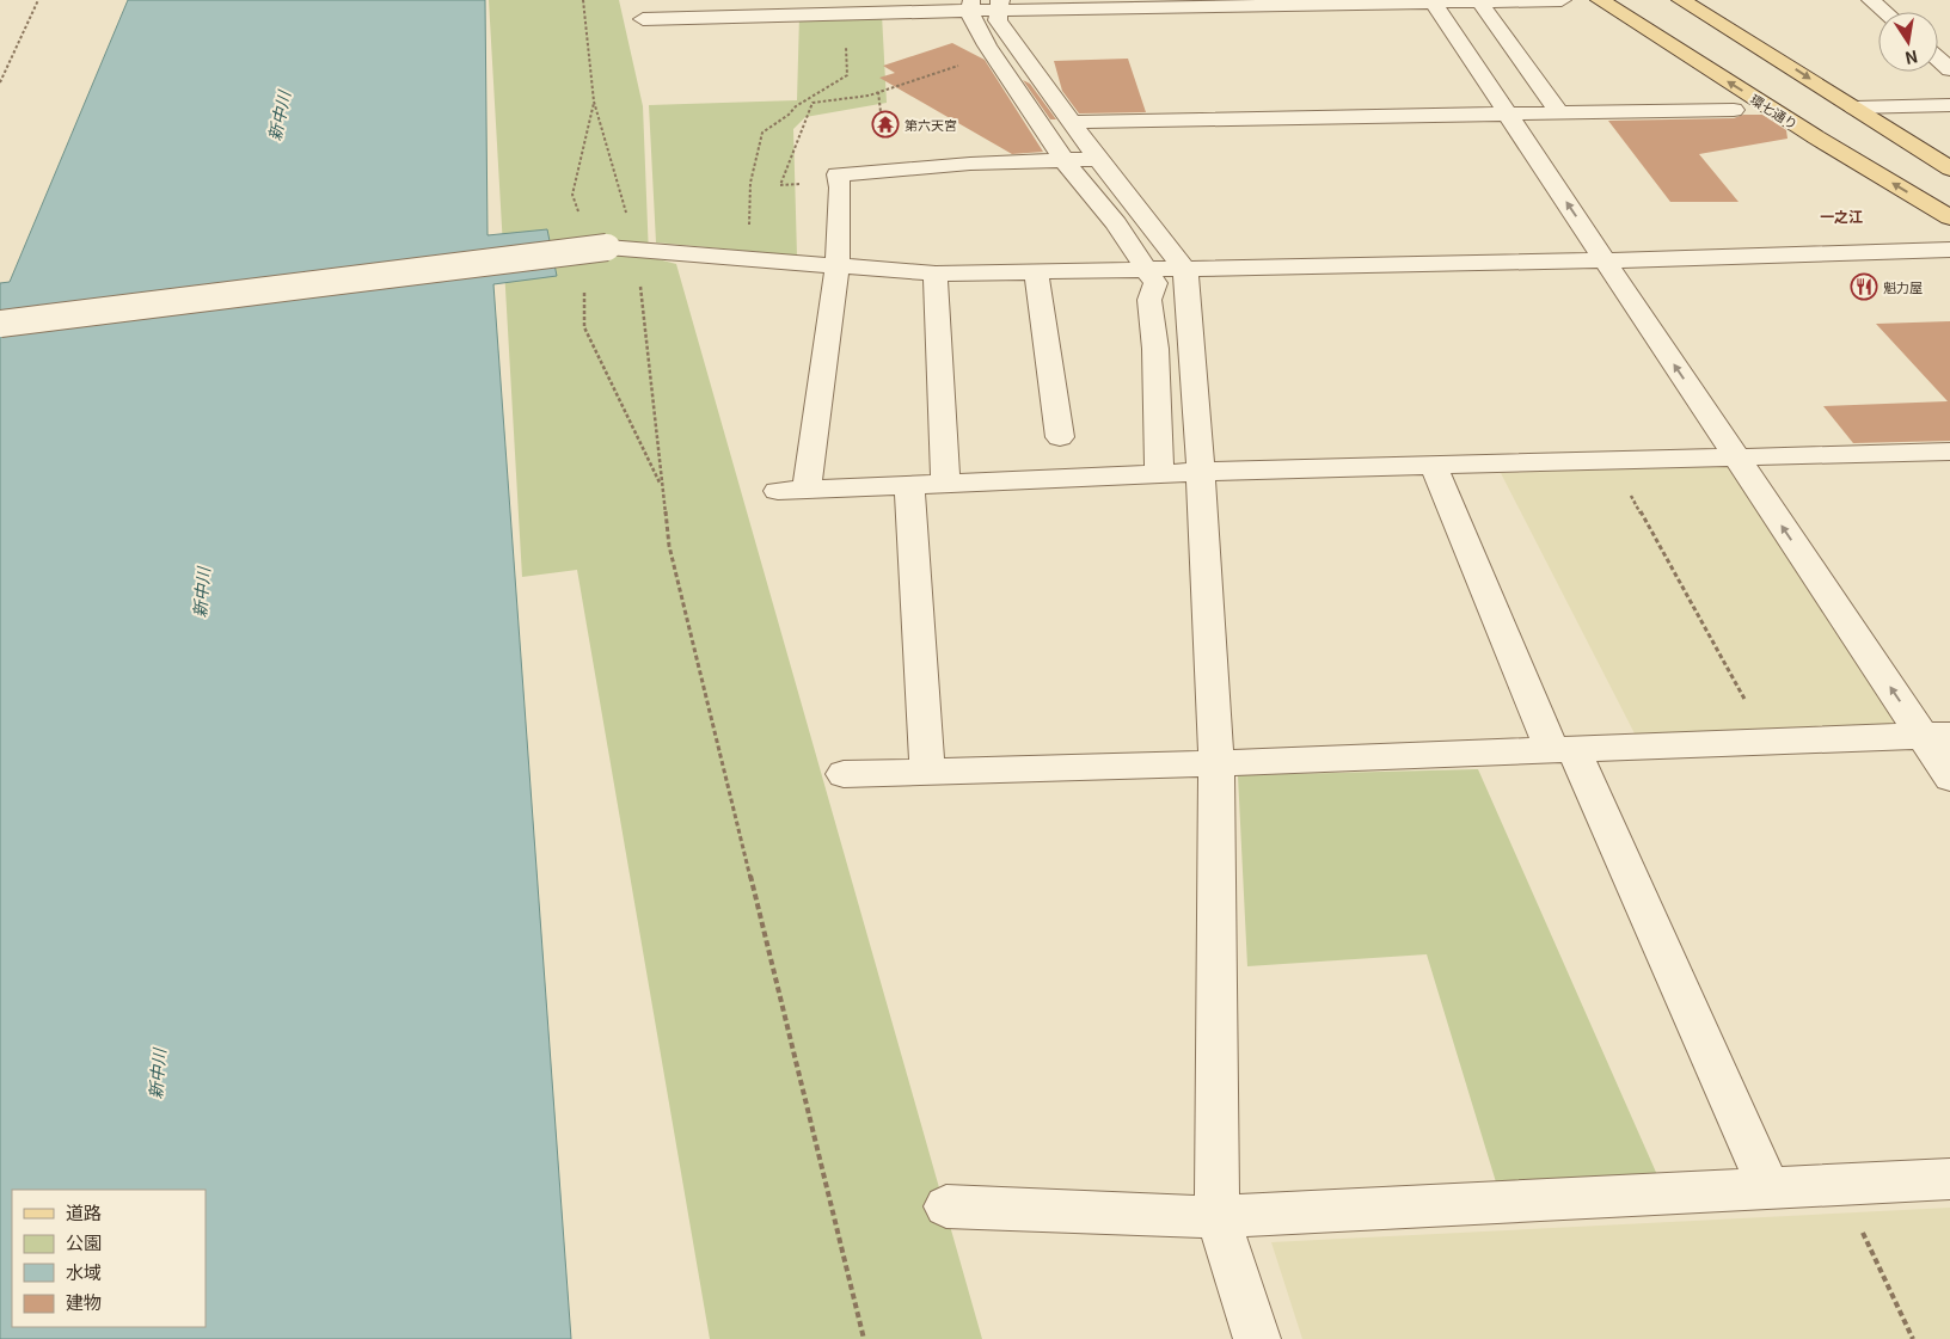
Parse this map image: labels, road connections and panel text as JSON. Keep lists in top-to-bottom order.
{
  "streets": {
    "main road": ["環七通り"]
  },
  "districts": ["一之江"],
  "water": ["新中川"],
  "places": {
    "temple": ["第六天宮"],
    "restaurant": ["魁力屋"]
  },
  "legend": [
    "道路",
    "公園",
    "水域",
    "建物"
  ],
  "north": "bottom"
}
